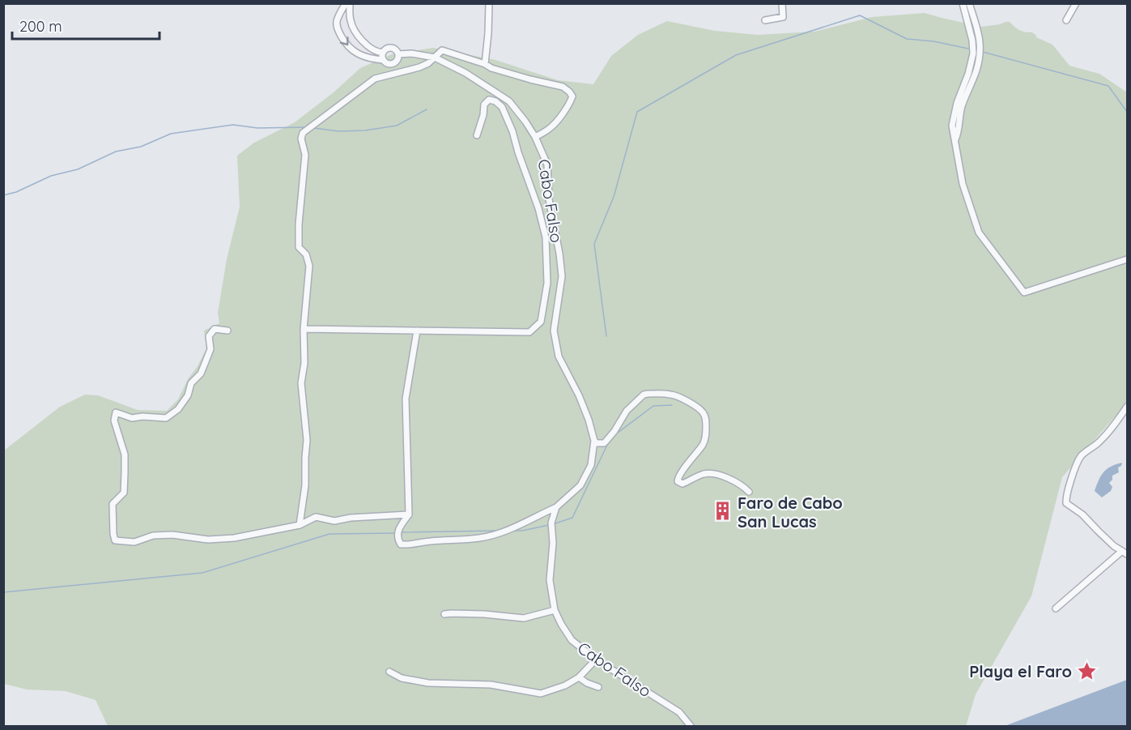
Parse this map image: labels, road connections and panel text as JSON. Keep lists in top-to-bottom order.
{
  "streets": {
    "street": ["Cabo Falso"]
  },
  "places": {
    "building": ["Faro de Cabo San Lucas"],
    "place": ["Playa el Faro"]
  },
  "scale_bar": "200 m"
}
